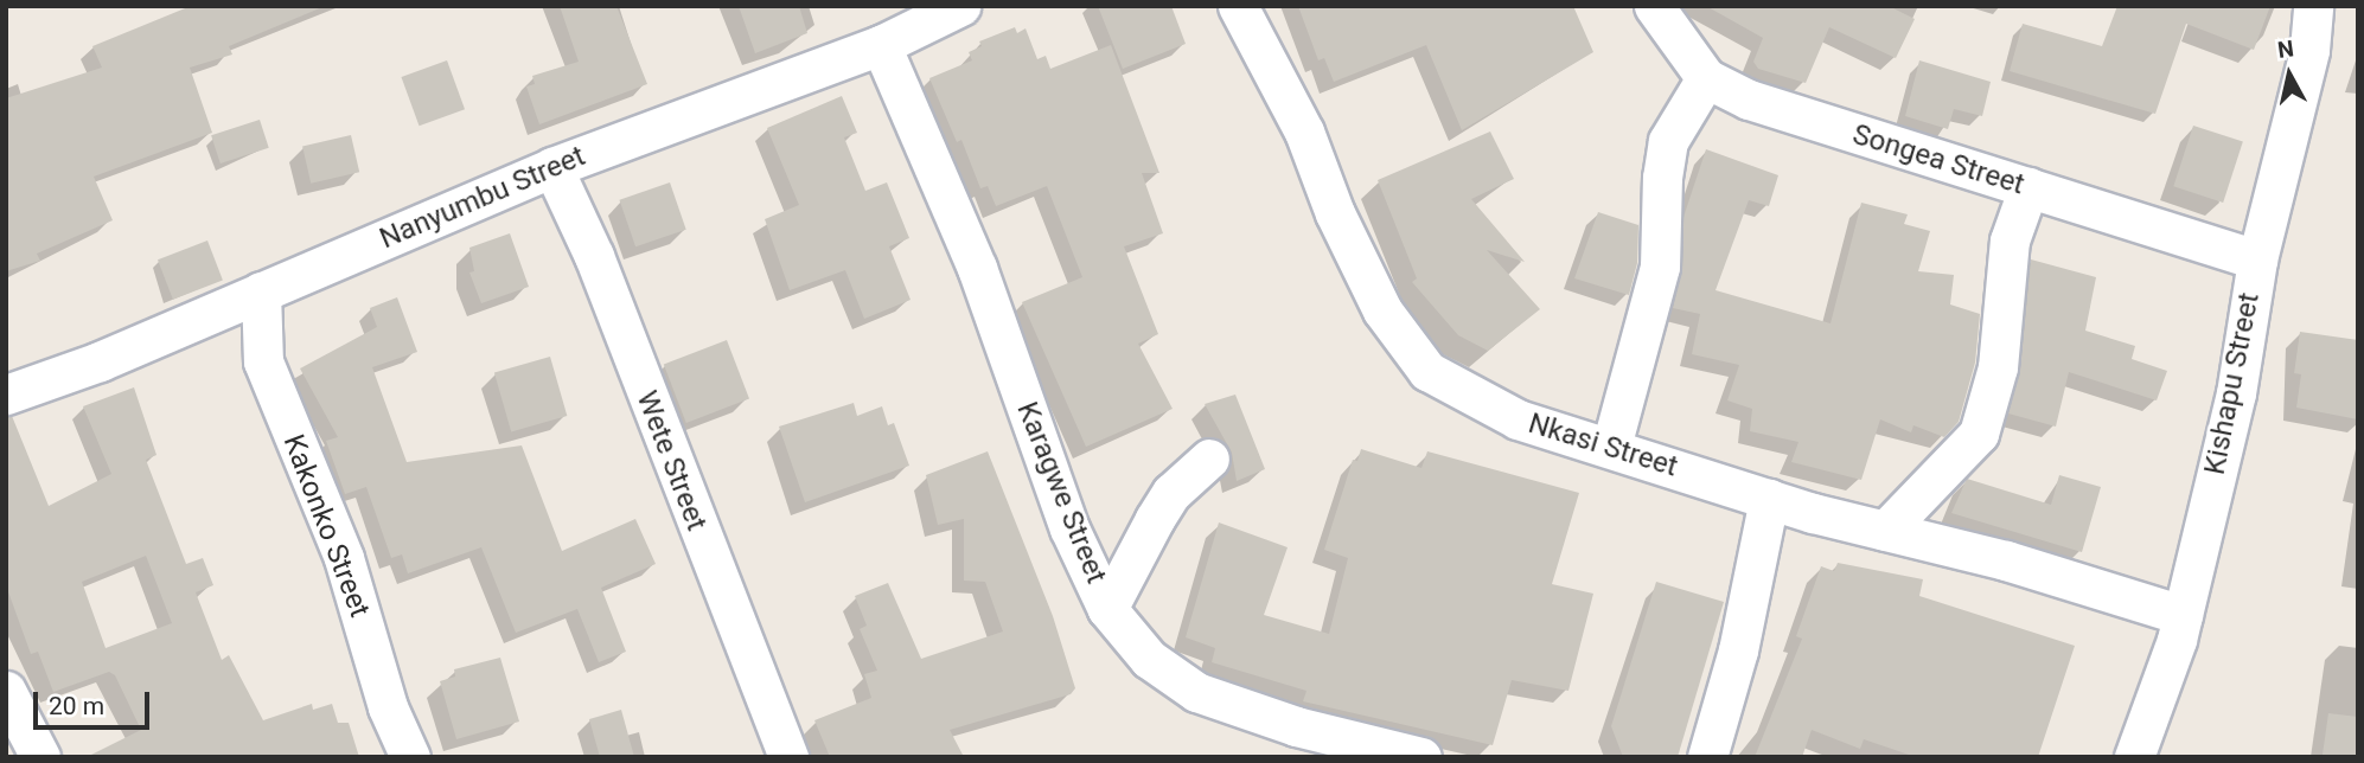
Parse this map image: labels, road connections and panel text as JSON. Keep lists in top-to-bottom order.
{
  "streets": {
    "street": [
      "Songea Street",
      "Nanyumbu Street",
      "Kishapu Street",
      "Nkasi Street",
      "Wete Street",
      "Karagwe Street",
      "Kakonko Street"
    ]
  },
  "crossings": [
    ["Songea Street", "Kishapu Street"],
    ["Nanyumbu Street", "Wete Street"],
    ["Nanyumbu Street", "Karagwe Street"],
    ["Nanyumbu Street", "Kakonko Street"],
    ["Kishapu Street", "Nkasi Street"]
  ],
  "scale_bar": "20 m",
  "north": "top"
}
